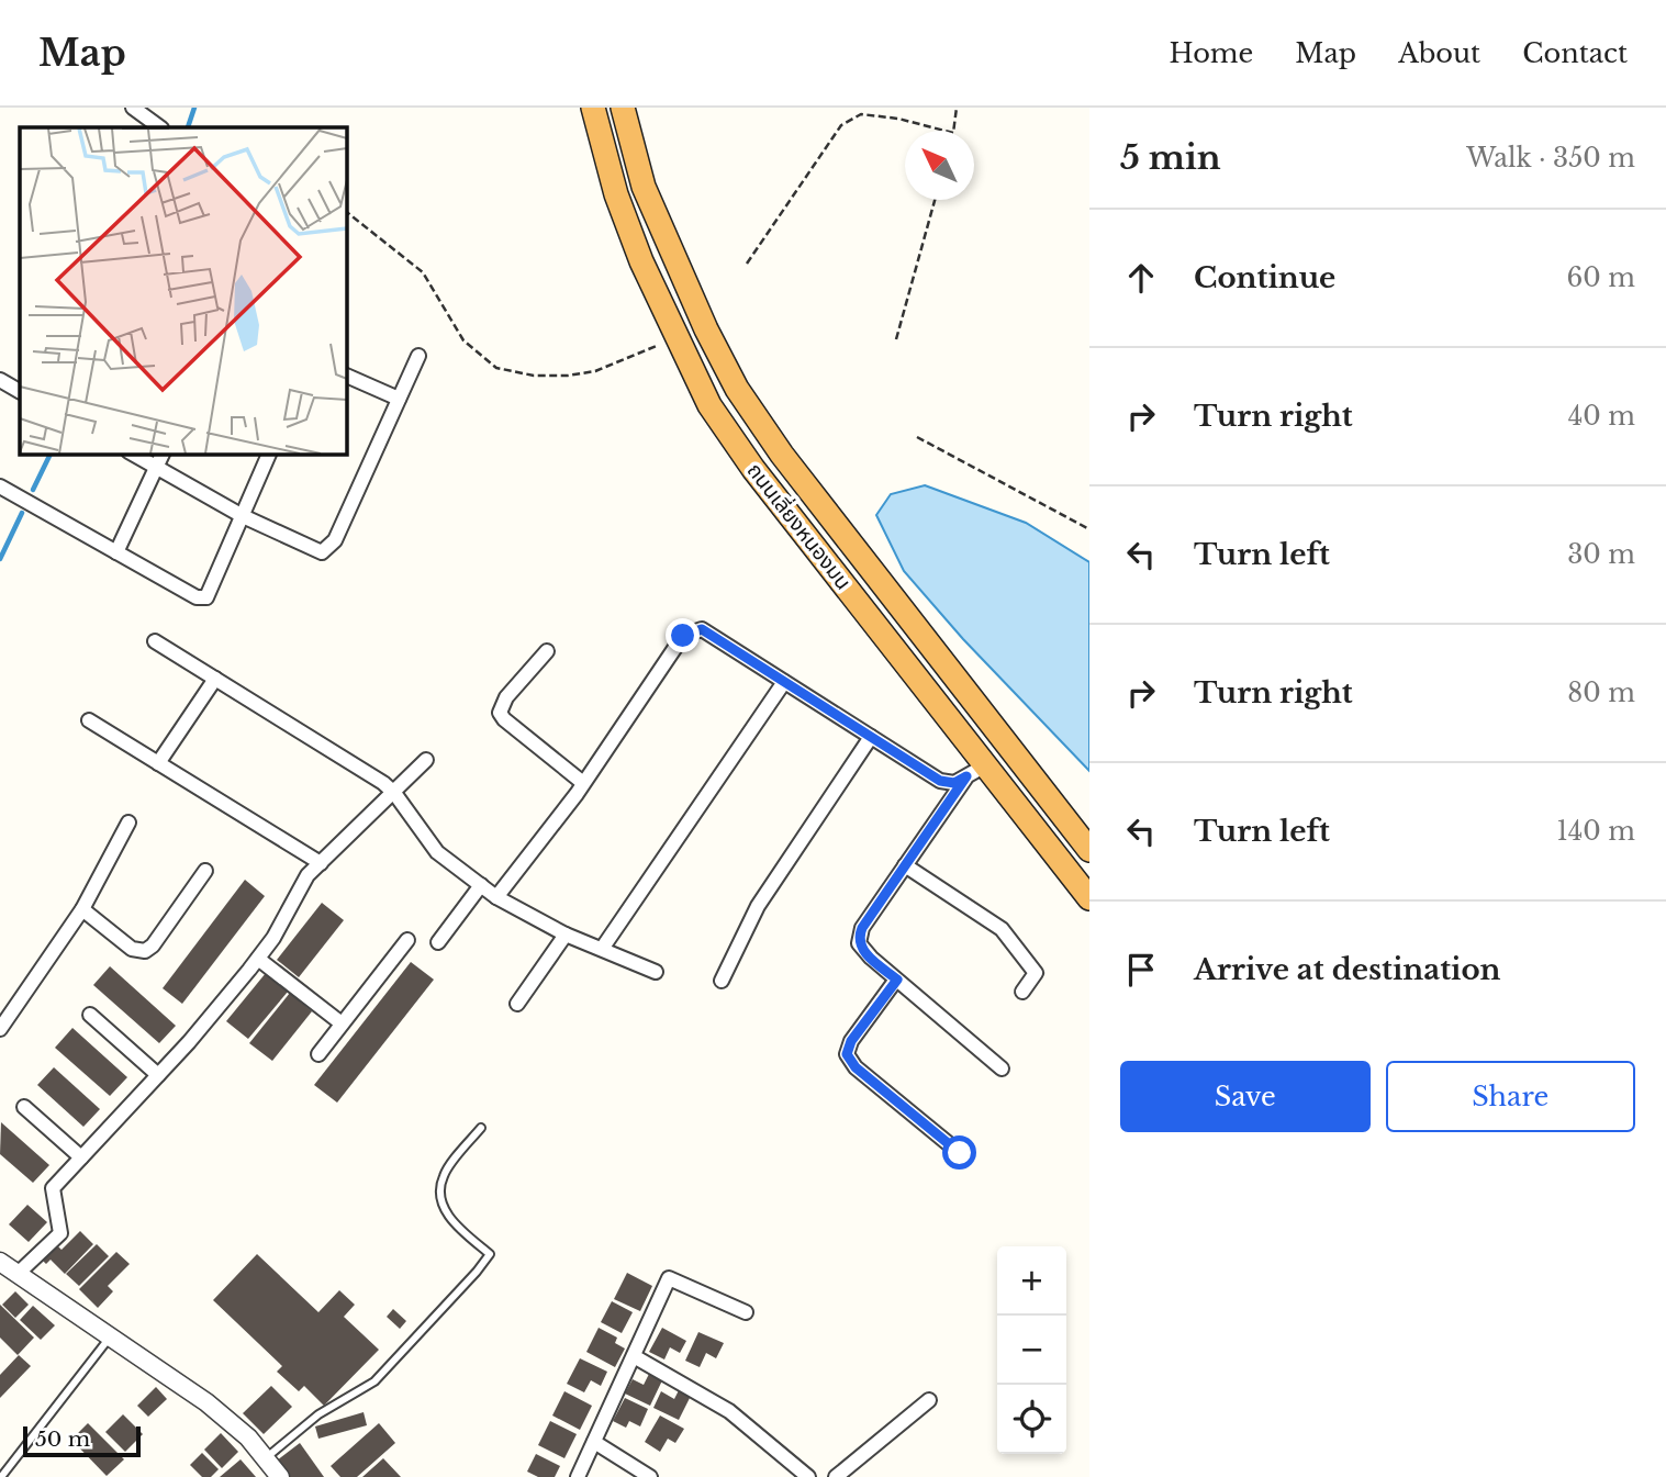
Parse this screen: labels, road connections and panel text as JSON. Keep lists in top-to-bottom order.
{
  "streets": {
    "highway": ["ถนนเลี่ยงหนองมน"]
  },
  "scale_bar": "50 m",
  "north": "top left",
  "page": {
    "header": "Map",
    "nav": [
      "Home",
      "Map",
      "About",
      "Contact"
    ],
    "heading": ["5 min", "Walk · 350 m"],
    "list": [
      ["Continue", "60 m"],
      ["Turn right", "40 m"],
      ["Turn left", "30 m"],
      ["Turn right", "80 m"],
      ["Turn left", "140 m"],
      "Arrive at destination"
    ],
    "buttons": ["Save", "Share"],
    "map_buttons": ["+", "−"],
    "scale": "50 m"
  }
}
